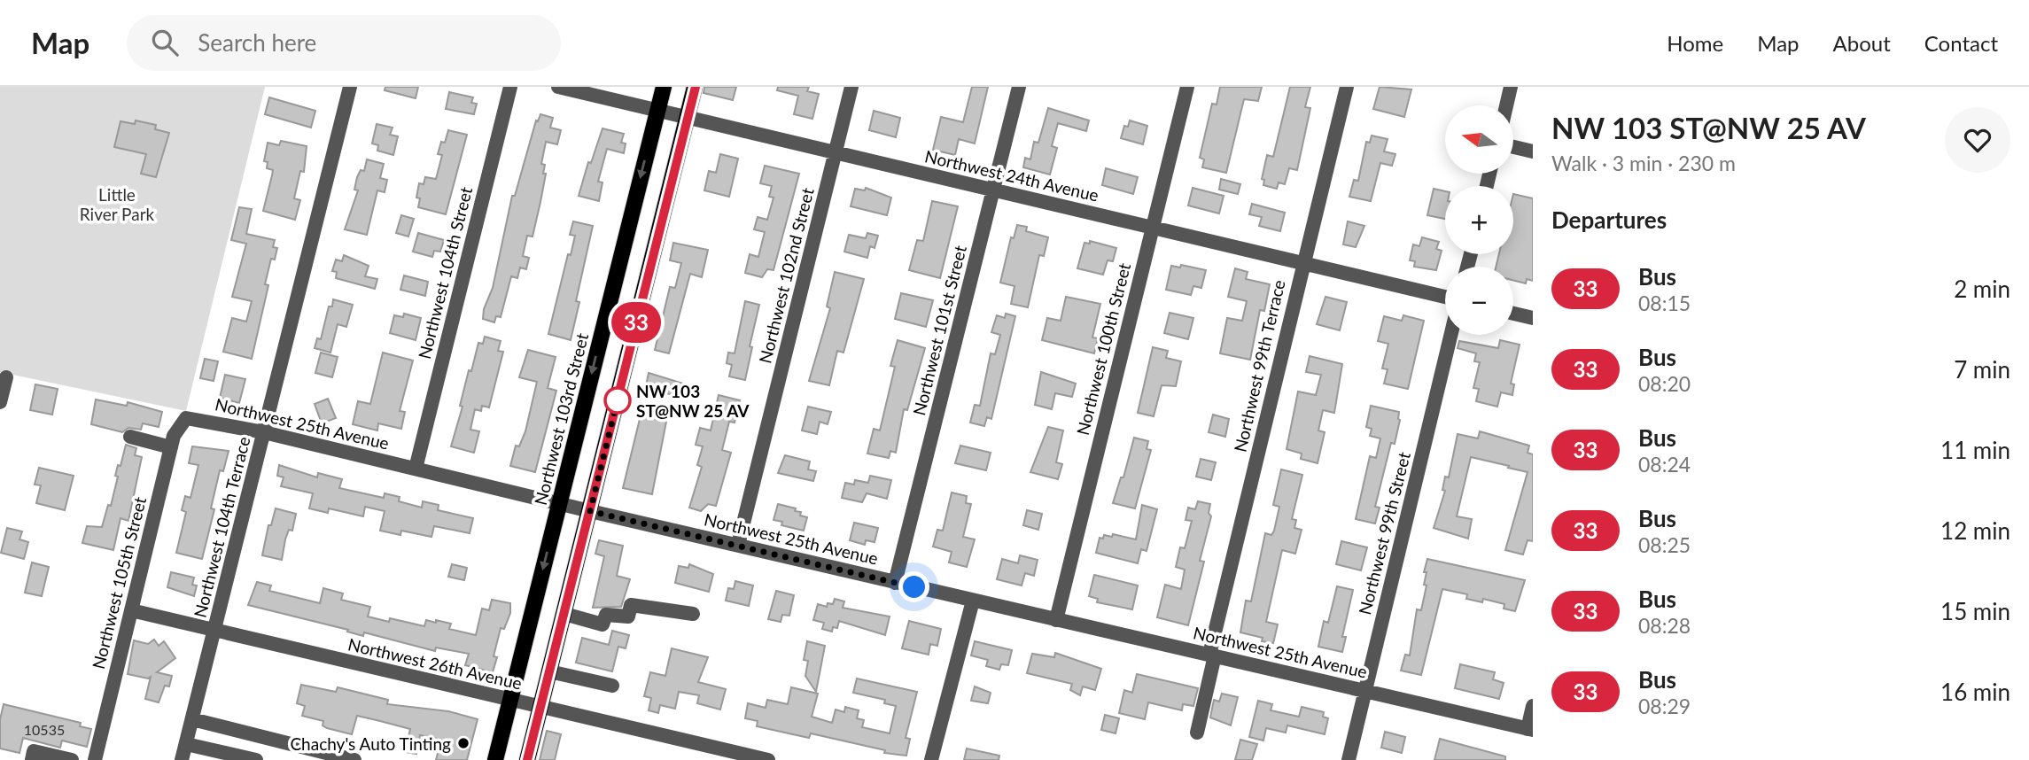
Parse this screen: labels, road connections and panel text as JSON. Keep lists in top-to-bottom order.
{
  "streets": {
    "main road": ["Northwest 103rd Street"],
    "street": [
      "Northwest 24th Avenue",
      "Northwest 104th Street",
      "Northwest 102nd Street",
      "Northwest 101st Street",
      "Northwest 100th Street",
      "Northwest 99th Terrace",
      "Northwest 25th Avenue",
      "Northwest 104th Terrace",
      "Northwest 99th Street",
      "Northwest 105th Street",
      "Northwest 26th Avenue"
    ]
  },
  "crossings": [
    ["Northwest 24th Avenue", "Northwest 102nd Street"],
    ["Northwest 24th Avenue", "Northwest 101st Street"],
    ["Northwest 24th Avenue", "Northwest 100th Street"],
    ["Northwest 24th Avenue", "Northwest 99th Terrace"],
    ["Northwest 24th Avenue", "Northwest 103rd Street"],
    ["Northwest 104th Street", "Northwest 25th Avenue"],
    ["Northwest 102nd Street", "Northwest 25th Avenue"],
    ["Northwest 101st Street", "Northwest 25th Avenue"],
    ["Northwest 100th Street", "Northwest 25th Avenue"],
    ["Northwest 99th Terrace", "Northwest 25th Avenue"],
    ["Northwest 103rd Street", "Northwest 25th Avenue"],
    ["Northwest 103rd Street", "Northwest 26th Avenue"],
    ["Northwest 25th Avenue", "Northwest 104th Terrace"],
    ["Northwest 25th Avenue", "Northwest 99th Street"],
    ["Northwest 25th Avenue", "Northwest 105th Street"],
    ["Northwest 104th Terrace", "Northwest 26th Avenue"],
    ["Northwest 105th Street", "Northwest 26th Avenue"]
  ],
  "parks": ["Little River Park"],
  "places": ["NW 103 ST@NW 25 AV", "Chachy's Auto Tinting"],
  "lines": ["bus line 33"],
  "house_numbers": ["10535"],
  "north": "left",
  "page": {
    "header": "Map",
    "search": "Search here",
    "nav": [
      "Home",
      "Map",
      "About",
      "Contact"
    ],
    "on_map": "33",
    "heading": [
      ["NW 103 ST@NW 25 AV", "Walk · 3 min · 230 m"],
      "Departures"
    ],
    "map_buttons": ["+", "−"],
    "list": [
      {
        "mark": "33",
        "name": "Bus",
        "note": "08:15",
        "value": "2 min"
      },
      {
        "mark": "33",
        "name": "Bus",
        "note": "08:20",
        "value": "7 min"
      },
      {
        "mark": "33",
        "name": "Bus",
        "note": "08:24",
        "value": "11 min"
      },
      {
        "mark": "33",
        "name": "Bus",
        "note": "08:25",
        "value": "12 min"
      },
      {
        "mark": "33",
        "name": "Bus",
        "note": "08:28",
        "value": "15 min"
      },
      {
        "mark": "33",
        "name": "Bus",
        "note": "08:29",
        "value": "16 min"
      }
    ]
  }
}
